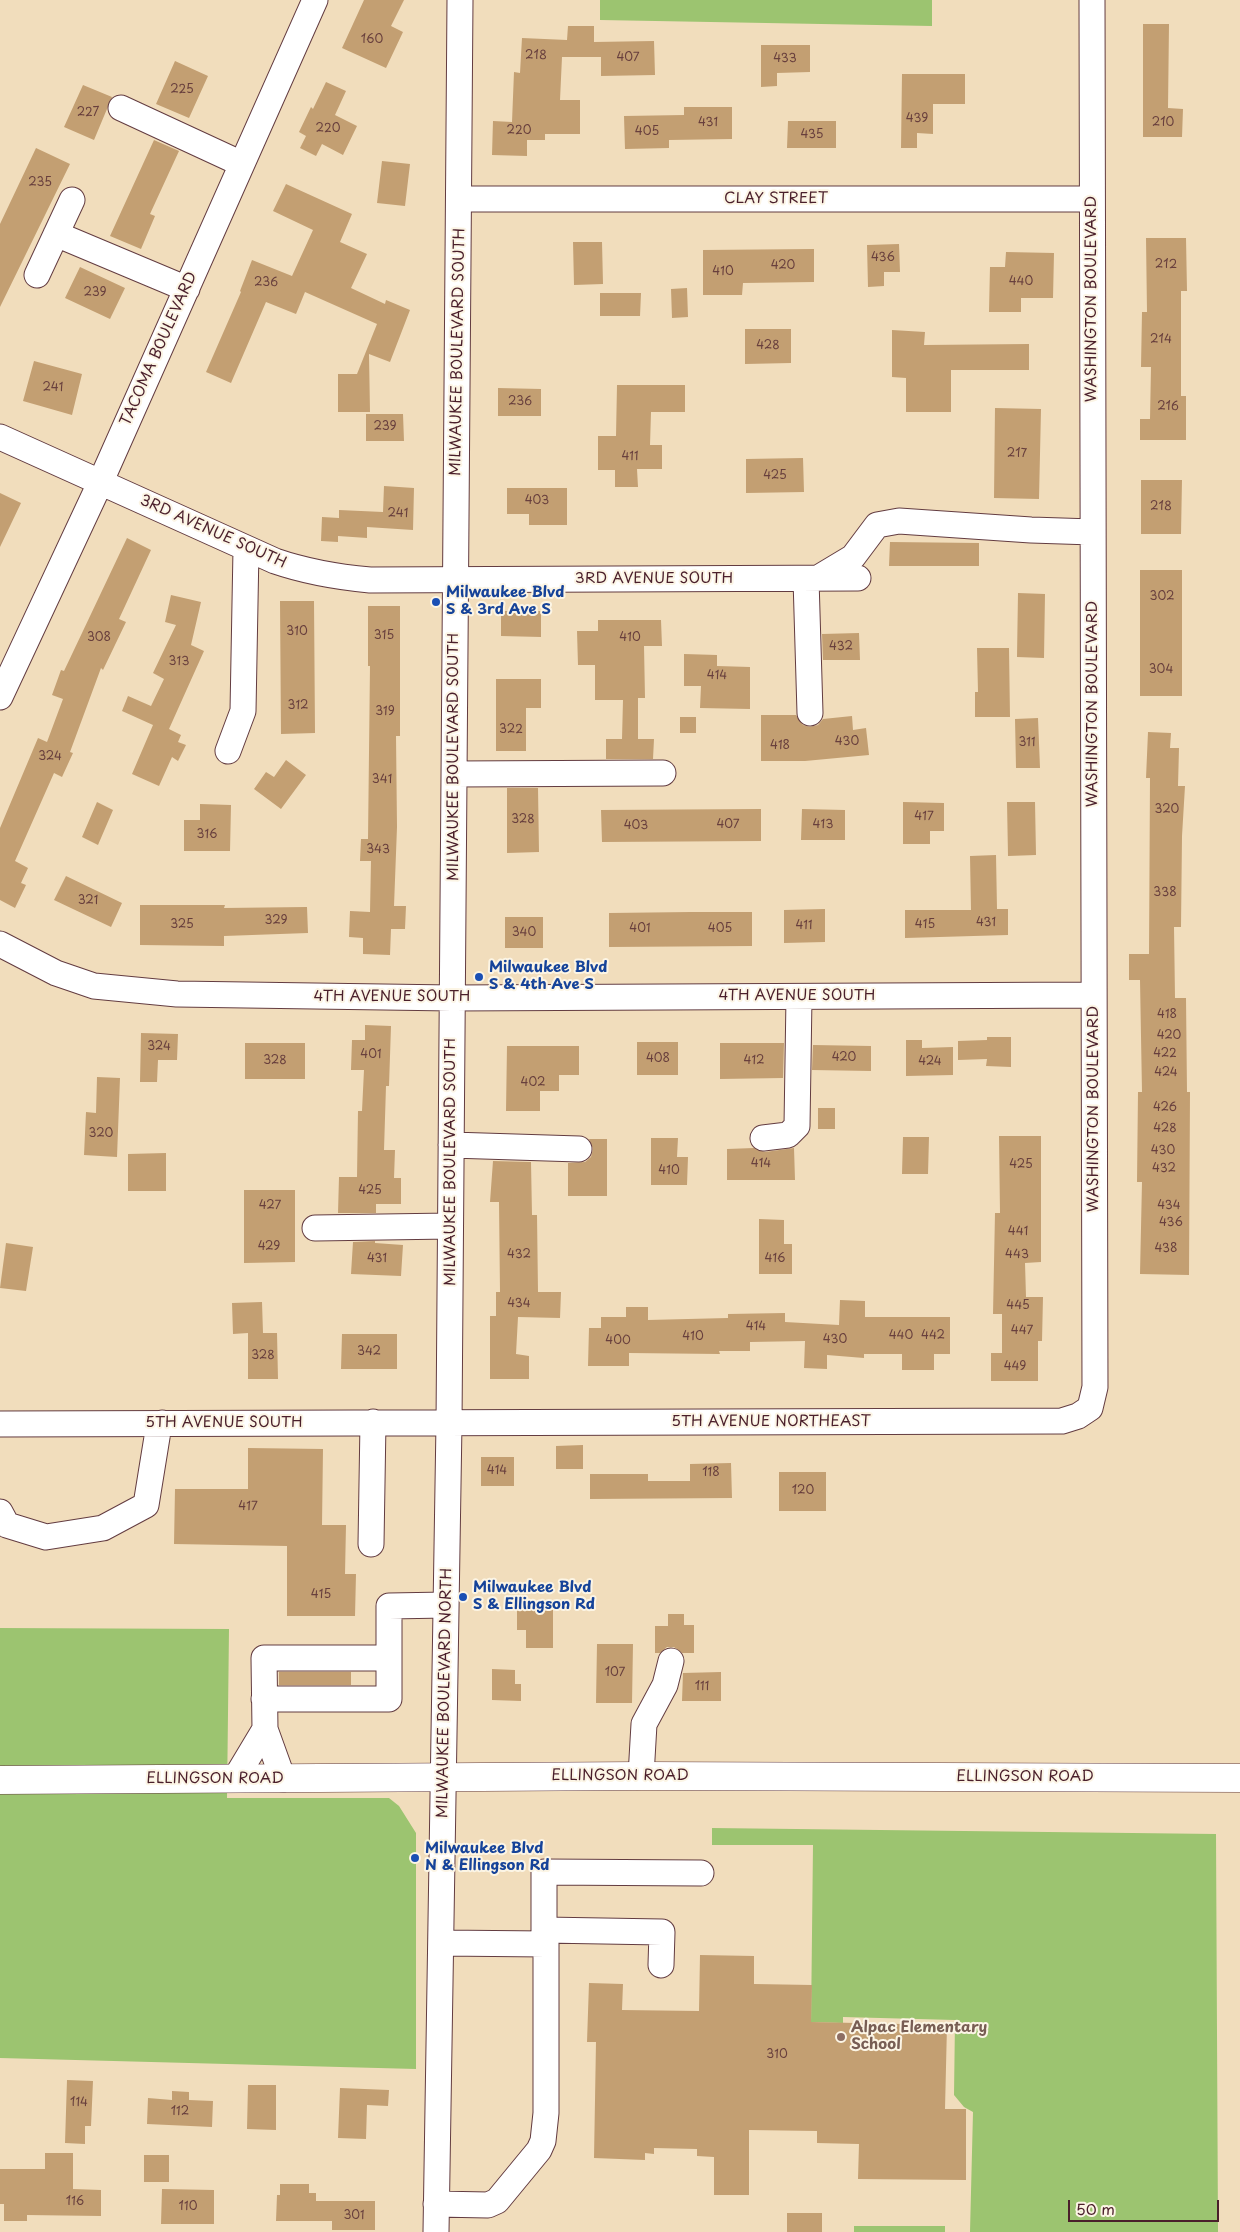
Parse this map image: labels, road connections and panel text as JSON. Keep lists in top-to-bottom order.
{
  "streets": {
    "main road": ["ELLINGSON ROAD"],
    "street": [
      "CLAY STREET",
      "WASHINGTON BOULEVARD",
      "TACOMA BOULEVARD",
      "MILWAUKEE BOULEVARD SOUTH",
      "3RD AVENUE SOUTH",
      "4TH AVENUE SOUTH",
      "5TH AVENUE NORTHEAST",
      "5TH AVENUE SOUTH",
      "MILWAUKEE BOULEVARD NORTH"
    ]
  },
  "crossings": [
    ["CLAY STREET", "WASHINGTON BOULEVARD"],
    ["CLAY STREET", "MILWAUKEE BOULEVARD SOUTH"],
    ["WASHINGTON BOULEVARD", "4TH AVENUE SOUTH"],
    ["WASHINGTON BOULEVARD", "5TH AVENUE NORTHEAST"],
    ["TACOMA BOULEVARD", "3RD AVENUE SOUTH"],
    ["MILWAUKEE BOULEVARD SOUTH", "3RD AVENUE SOUTH"],
    ["MILWAUKEE BOULEVARD SOUTH", "4TH AVENUE SOUTH"],
    ["MILWAUKEE BOULEVARD SOUTH", "5TH AVENUE NORTHEAST"],
    ["MILWAUKEE BOULEVARD SOUTH", "5TH AVENUE SOUTH"],
    ["MILWAUKEE BOULEVARD SOUTH", "MILWAUKEE BOULEVARD NORTH"],
    ["5TH AVENUE NORTHEAST", "5TH AVENUE SOUTH"],
    ["5TH AVENUE NORTHEAST", "MILWAUKEE BOULEVARD NORTH"],
    ["5TH AVENUE SOUTH", "MILWAUKEE BOULEVARD NORTH"],
    ["MILWAUKEE BOULEVARD NORTH", "ELLINGSON ROAD"]
  ],
  "places": [
    "Milwaukee Blvd S & 3rd Ave S",
    "Milwaukee Blvd S & 4th Ave S",
    "Milwaukee Blvd S & Ellingson Rd",
    "Milwaukee Blvd N & Ellingson Rd",
    "Alpac Elementary School"
  ],
  "house_numbers": [
    "160",
    "218",
    "407",
    "433",
    "225",
    "227",
    "439",
    "431",
    "210",
    "220",
    "220",
    "405",
    "435",
    "235",
    "436",
    "212",
    "420",
    "410",
    "440",
    "236",
    "239",
    "214",
    "428",
    "241",
    "236",
    "216",
    "239",
    "217",
    "411",
    "425",
    "403",
    "218",
    "241",
    "302",
    "310",
    "315",
    "308",
    "410",
    "432",
    "313",
    "304",
    "414",
    "312",
    "319",
    "322",
    "430",
    "311",
    "418",
    "324",
    "341",
    "320",
    "417",
    "328",
    "407",
    "413",
    "403",
    "316",
    "343",
    "338",
    "321",
    "329",
    "431",
    "325",
    "415",
    "411",
    "401",
    "405",
    "340",
    "418",
    "420",
    "324",
    "422",
    "401",
    "420",
    "408",
    "328",
    "412",
    "424",
    "424",
    "402",
    "426",
    "428",
    "320",
    "430",
    "414",
    "425",
    "432",
    "410",
    "425",
    "427",
    "434",
    "436",
    "441",
    "429",
    "438",
    "432",
    "443",
    "431",
    "416",
    "434",
    "445",
    "414",
    "447",
    "440",
    "442",
    "410",
    "430",
    "400",
    "342",
    "328",
    "449",
    "414",
    "118",
    "120",
    "417",
    "415",
    "107",
    "111",
    "310",
    "114",
    "112",
    "116",
    "110",
    "301"
  ],
  "scale_bar": "50 m"
}
